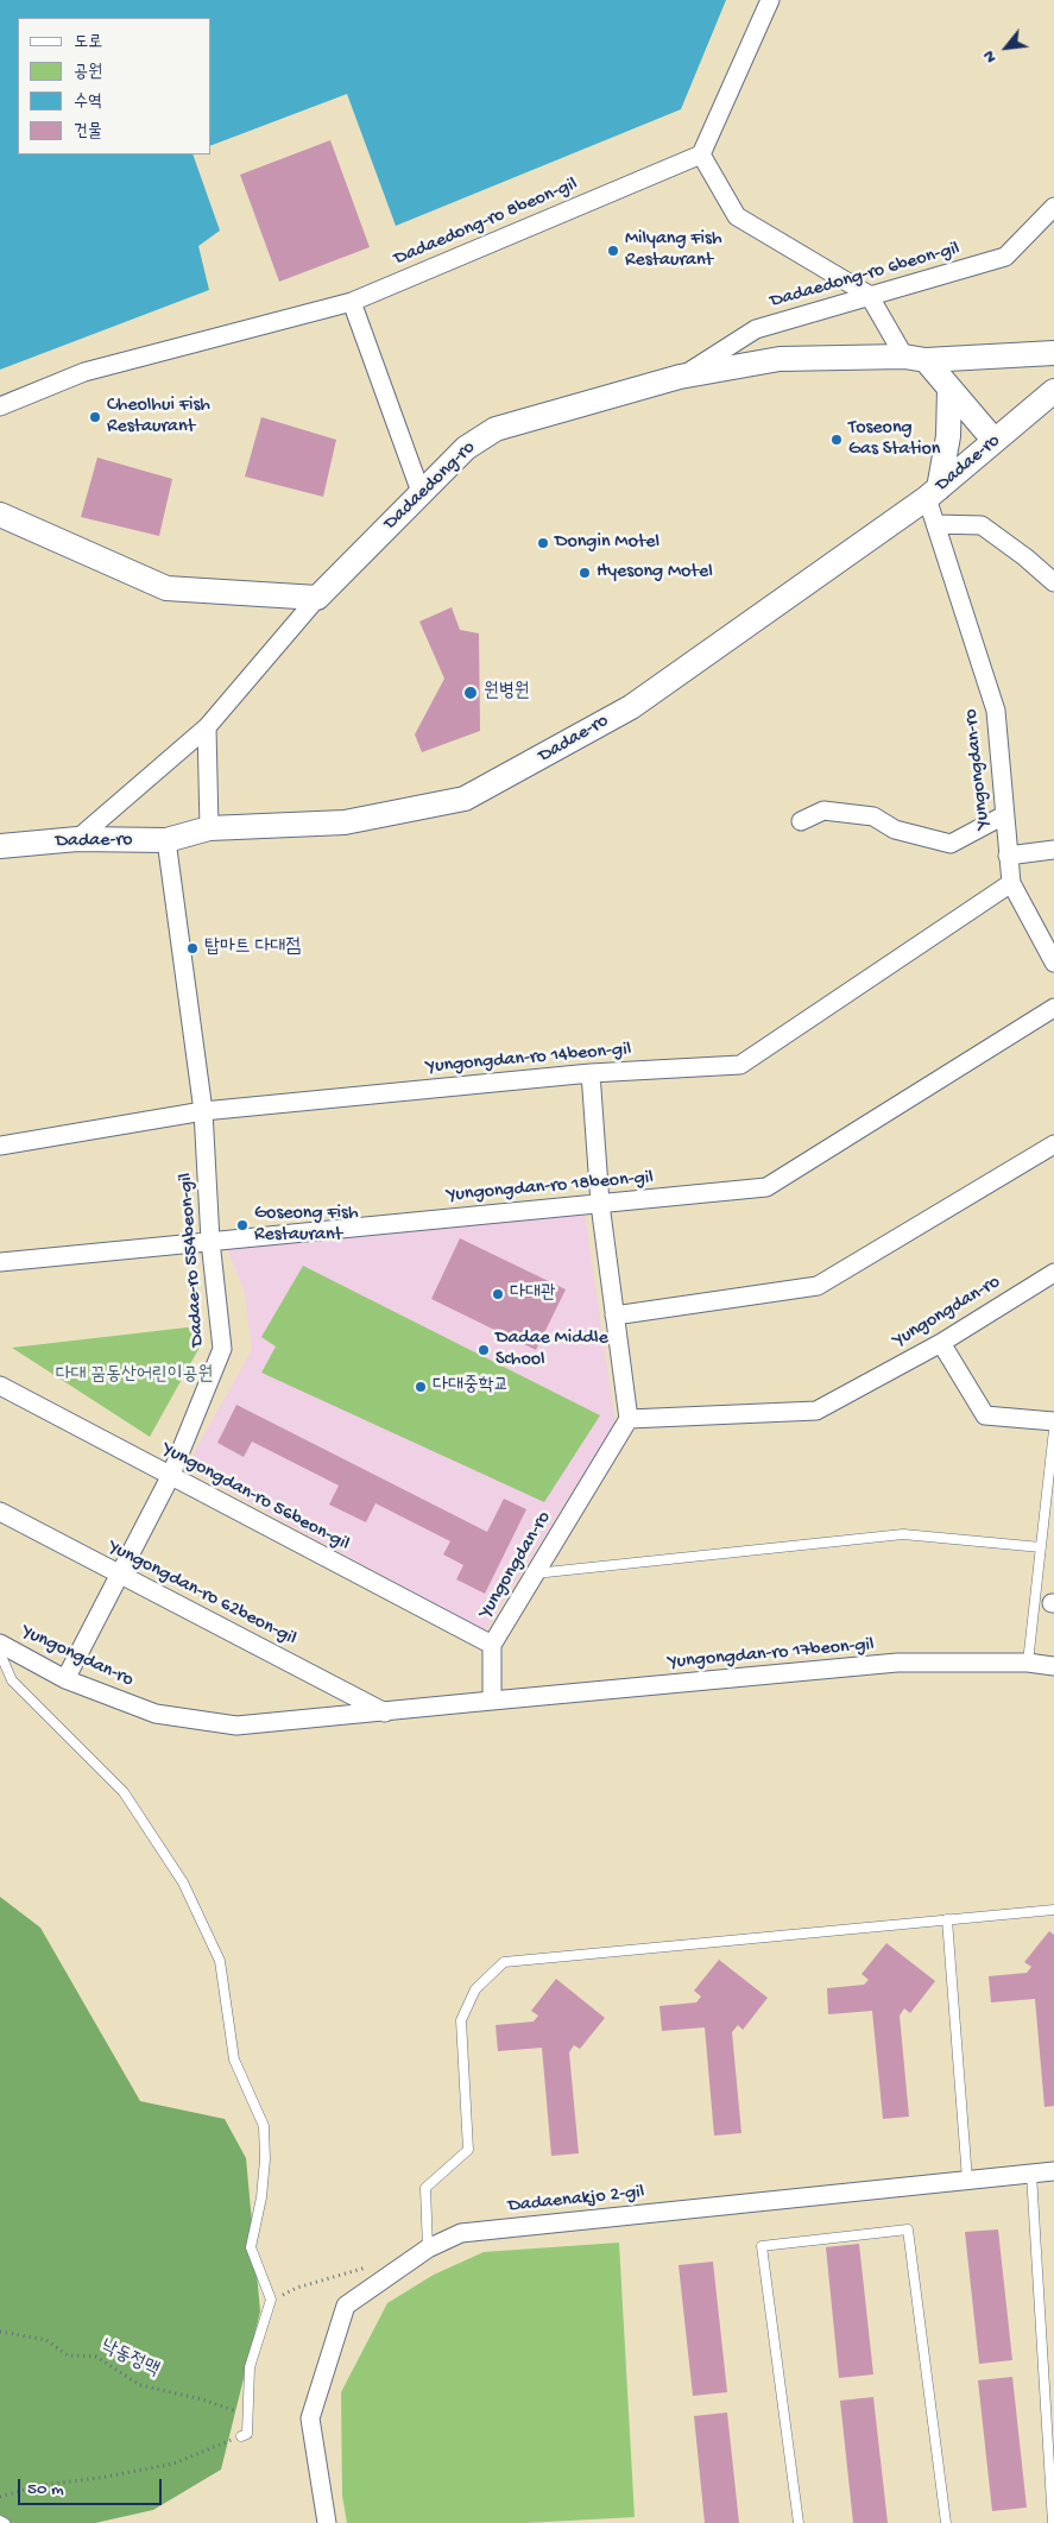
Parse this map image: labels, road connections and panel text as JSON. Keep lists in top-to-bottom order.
{
  "streets": {
    "street": [
      "Dadaedong-ro 8beon-gil",
      "Dadaedong-ro 6beon-gil",
      "Dadae-ro",
      "Dadaedong-ro",
      "Yungongdan-ro",
      "Yungongdan-ro 14beon-gil",
      "Yungongdan-ro 18beon-gil",
      "Dadae-ro 554beon-gil",
      "Yungongdan-ro 56beon-gil",
      "Yungongdan-ro 62beon-gil",
      "Yungongdan-ro 17beon-gil",
      "Dadaenakjo 2-gil"
    ],
    "path": ["낙동정맥"]
  },
  "crossings": [
    ["Dadaedong-ro 6beon-gil", "Dadaedong-ro"],
    ["Dadae-ro", "Yungongdan-ro"],
    ["Dadae-ro", "Dadae-ro 554beon-gil"],
    ["Yungongdan-ro", "Yungongdan-ro 14beon-gil"],
    ["Yungongdan-ro", "Dadae-ro 554beon-gil"],
    ["Yungongdan-ro", "Yungongdan-ro 56beon-gil"],
    ["Yungongdan-ro", "Yungongdan-ro 62beon-gil"],
    ["Yungongdan-ro", "Yungongdan-ro 17beon-gil"],
    ["Yungongdan-ro 14beon-gil", "Dadae-ro 554beon-gil"],
    ["Yungongdan-ro 18beon-gil", "Dadae-ro 554beon-gil"],
    ["Dadae-ro 554beon-gil", "Yungongdan-ro 56beon-gil"],
    ["Dadae-ro 554beon-gil", "Yungongdan-ro 62beon-gil"]
  ],
  "parks": ["다대 꿈동산어린이공원"],
  "places": [
    "Milyang Fish Restaurant",
    "Cheolhui Fish Restaurant",
    "Toseong Gas Station",
    "Dongin Motel",
    "Hyesong Motel",
    "원병원",
    "탑마트 다대점",
    "Goseong Fish Restaurant",
    "다대관",
    "Dadae Middle School",
    "다대중학교"
  ],
  "legend": [
    "도로",
    "공원",
    "수역",
    "건물"
  ],
  "scale_bar": "50 m",
  "north": "bottom left"
}
